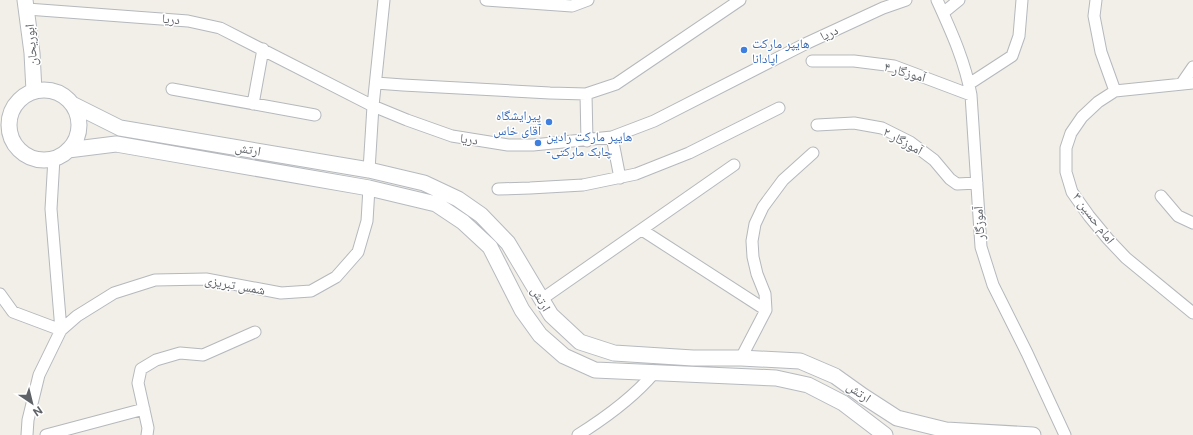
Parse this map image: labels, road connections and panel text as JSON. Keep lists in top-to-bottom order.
{
  "streets": {
    "main road": ["ابوریحان", "ارتش"],
    "street": [
      "دریا",
      "آموزگار ۴",
      "آموزگار ۲",
      "امام حسین ۳",
      "آموزگار",
      "شمس تبریزی"
    ]
  },
  "crossings": [
    ["دریا", "ابوریحان"],
    ["ابوریحان", "ارتش"],
    ["آموزگار ۴", "آموزگار"],
    ["آموزگار ۲", "آموزگار"],
    ["ارتش", "شمس تبریزی"]
  ],
  "places": ["هایپر مارکت اپادانا", "پیرایشگاه آقای خاس", "هایپر مارکت رادین -چابک مارکتی"],
  "north": "bottom right"
}
